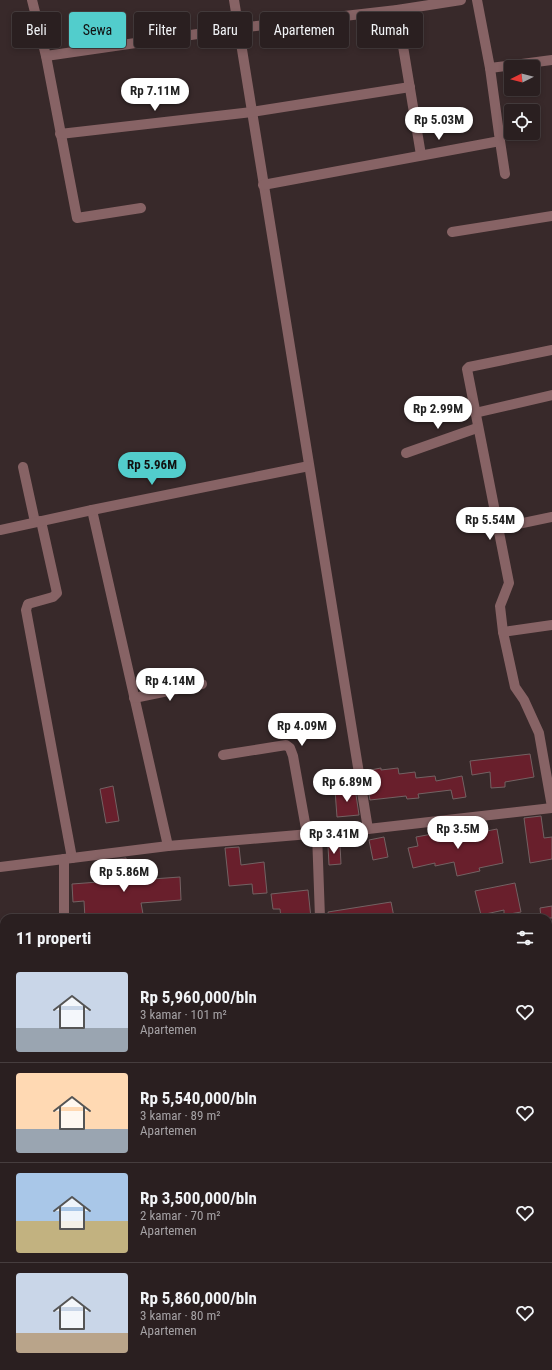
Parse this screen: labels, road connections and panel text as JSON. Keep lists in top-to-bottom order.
{
  "north": "left",
  "page": {
    "chip": [
      "Beli",
      "Sewa",
      "Filter",
      "Baru",
      "Apartemen",
      "Rumah"
    ],
    "price": [
      "Rp 7.11M",
      "Rp 5.03M",
      "Rp 2.99M",
      "Rp 5.96M",
      "Rp 5.54M",
      "Rp 4.14M",
      "Rp 4.09M",
      "Rp 6.89M",
      "Rp 3.5M",
      "Rp 3.41M",
      "Rp 5.86M"
    ],
    "heading": "11 properti",
    "list": [
      {
        "name": "Rp 5,960,000/bln",
        "note": "3 kamar · 101 m² · Apartemen"
      },
      {
        "name": "Rp 5,540,000/bln",
        "note": "3 kamar · 89 m² · Apartemen"
      },
      {
        "name": "Rp 3,500,000/bln",
        "note": "2 kamar · 70 m² · Apartemen"
      },
      {
        "name": "Rp 5,860,000/bln",
        "note": "3 kamar · 80 m² · Apartemen"
      }
    ]
  }
}
